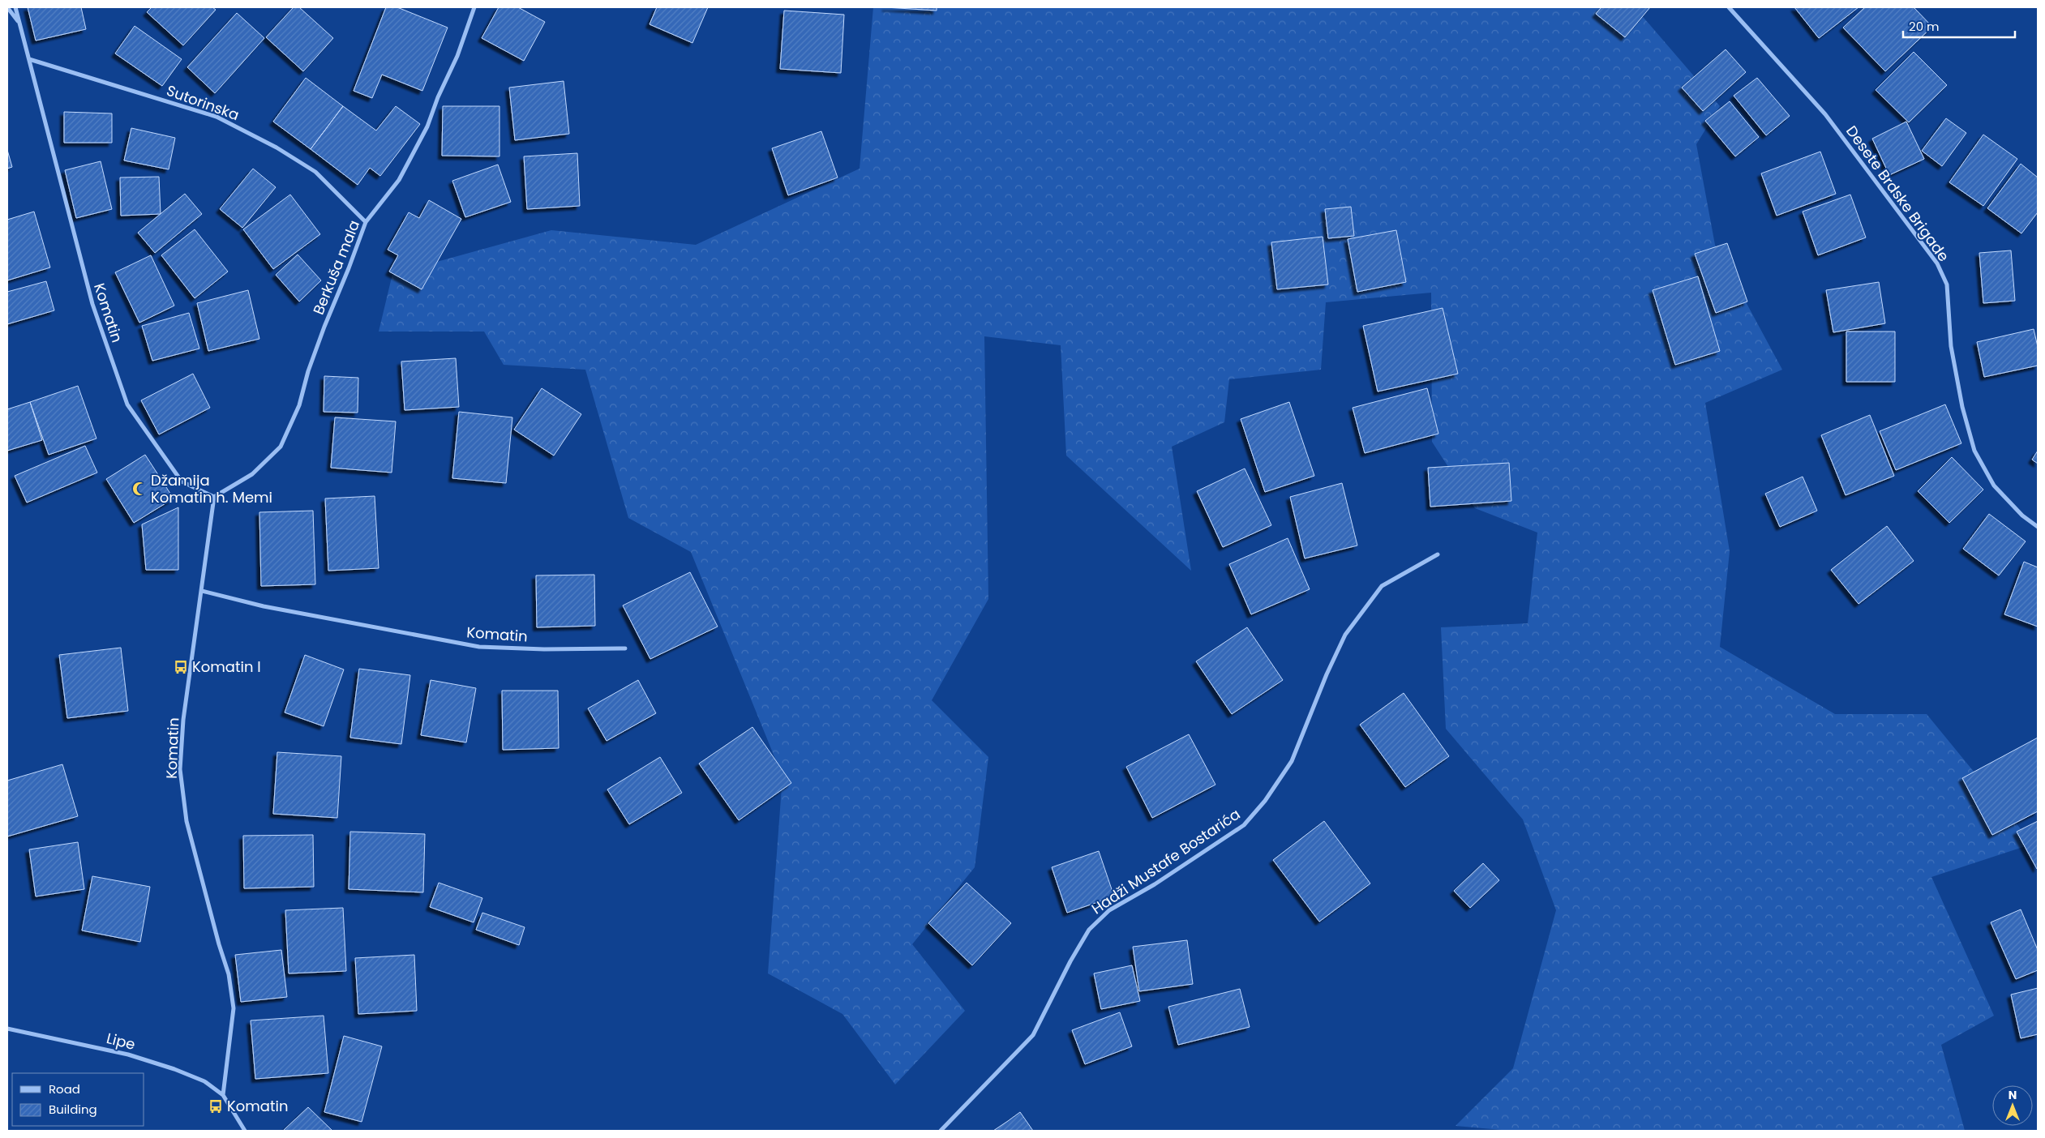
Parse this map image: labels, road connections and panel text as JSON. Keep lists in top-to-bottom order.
{
  "streets": {
    "street": [
      "Sutorinska",
      "Desete Brdske Brigade",
      "Berkuša mala",
      "Komatin",
      "Hadži Mustafe Bostarića",
      "Lipe"
    ]
  },
  "crossings": [
    ["Sutorinska", "Berkuša mala"],
    ["Sutorinska", "Komatin"],
    ["Berkuša mala", "Komatin"],
    ["Komatin", "Lipe"]
  ],
  "places": {
    "mosque": ["Džamija Komatin h. Memi"],
    "bus stop": ["Komatin I", "Komatin"]
  },
  "legend": ["Road", "Building"],
  "scale_bar": "20 m",
  "north": "top"
}
